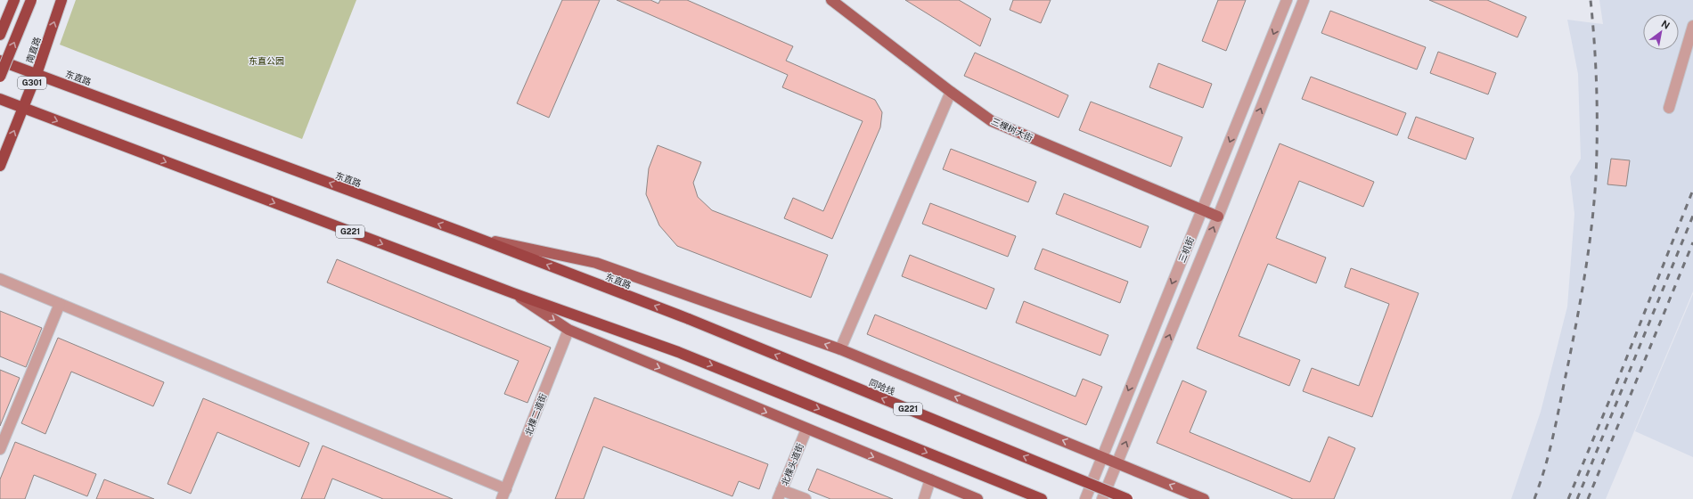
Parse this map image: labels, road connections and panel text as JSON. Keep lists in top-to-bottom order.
{
  "streets": {
    "highway": [
      "南直路",
      "东直路",
      "G301",
      "G221",
      "同哈线"
    ],
    "main road": ["三棵树大街"],
    "street": ["三机街", "北棵二道街", "北棵头道街"]
  },
  "crossings": [
    ["南直路", "东直路"],
    ["南直路", "G221"],
    ["东直路", "同哈线"],
    ["三棵树大街", "三机街"]
  ],
  "parks": ["东直公园"],
  "north": "top right"
}
